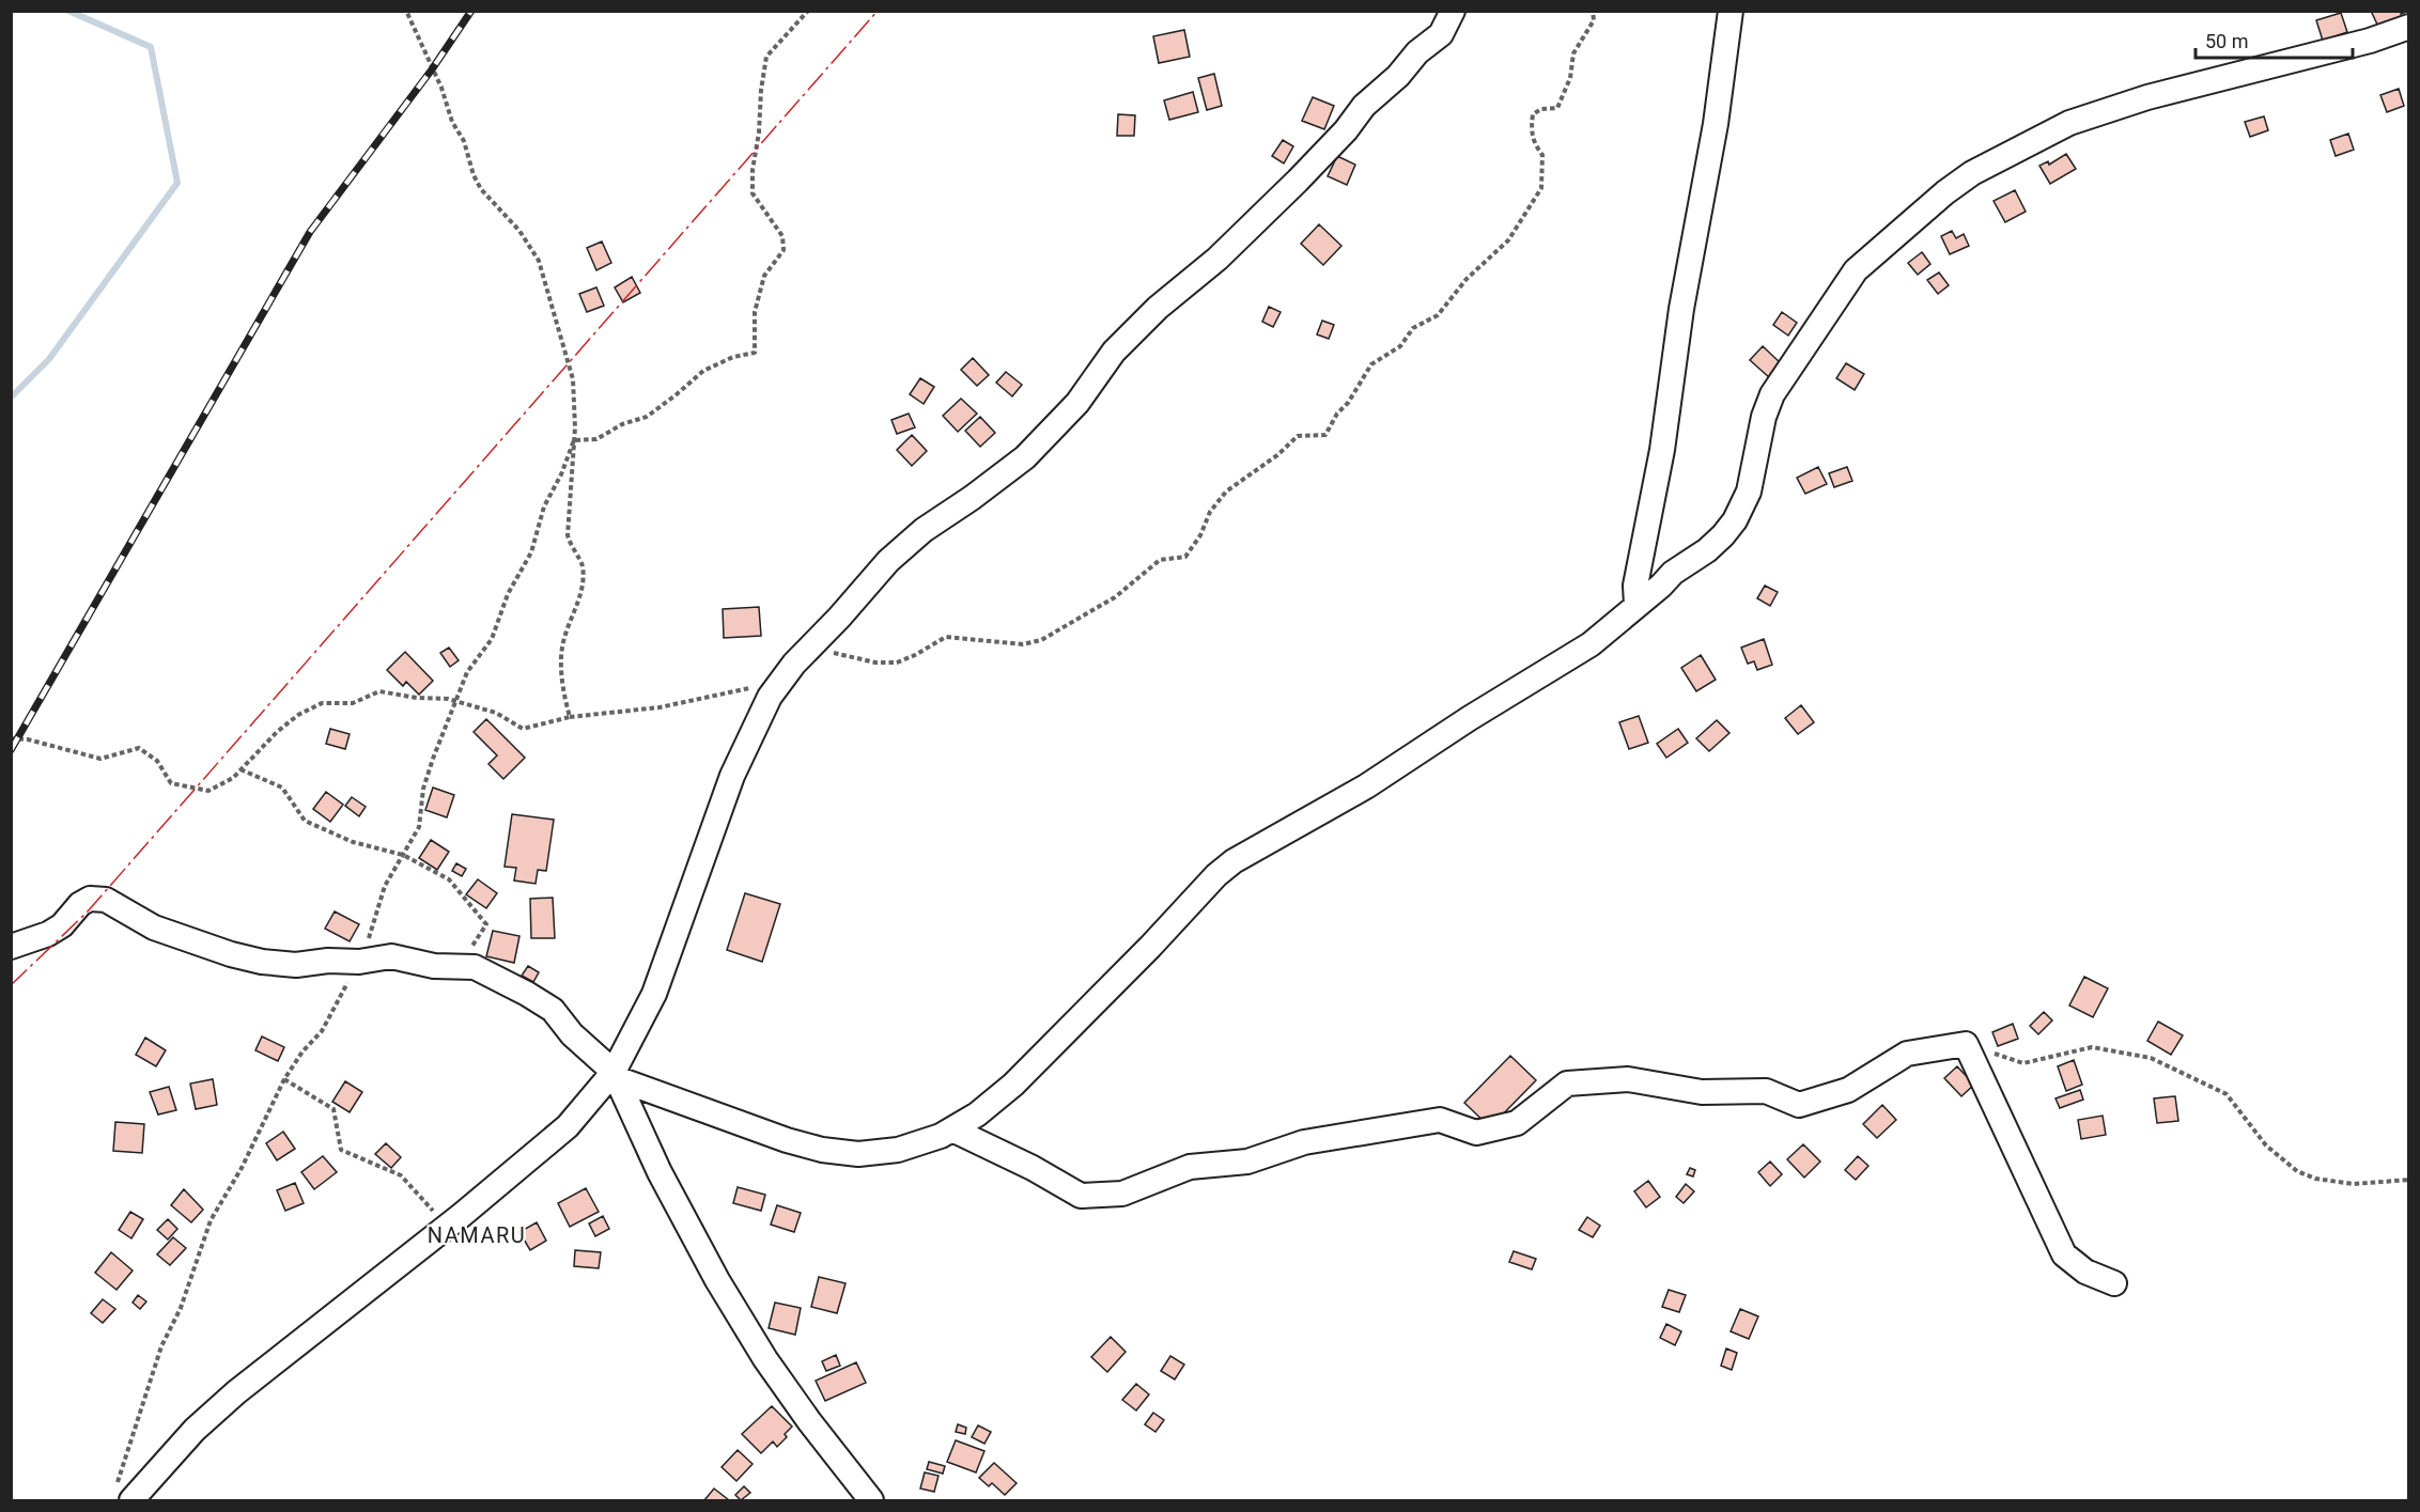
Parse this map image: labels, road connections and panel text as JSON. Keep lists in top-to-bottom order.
{
  "districts": ["NAMARU"],
  "scale_bar": "50 m"
}
